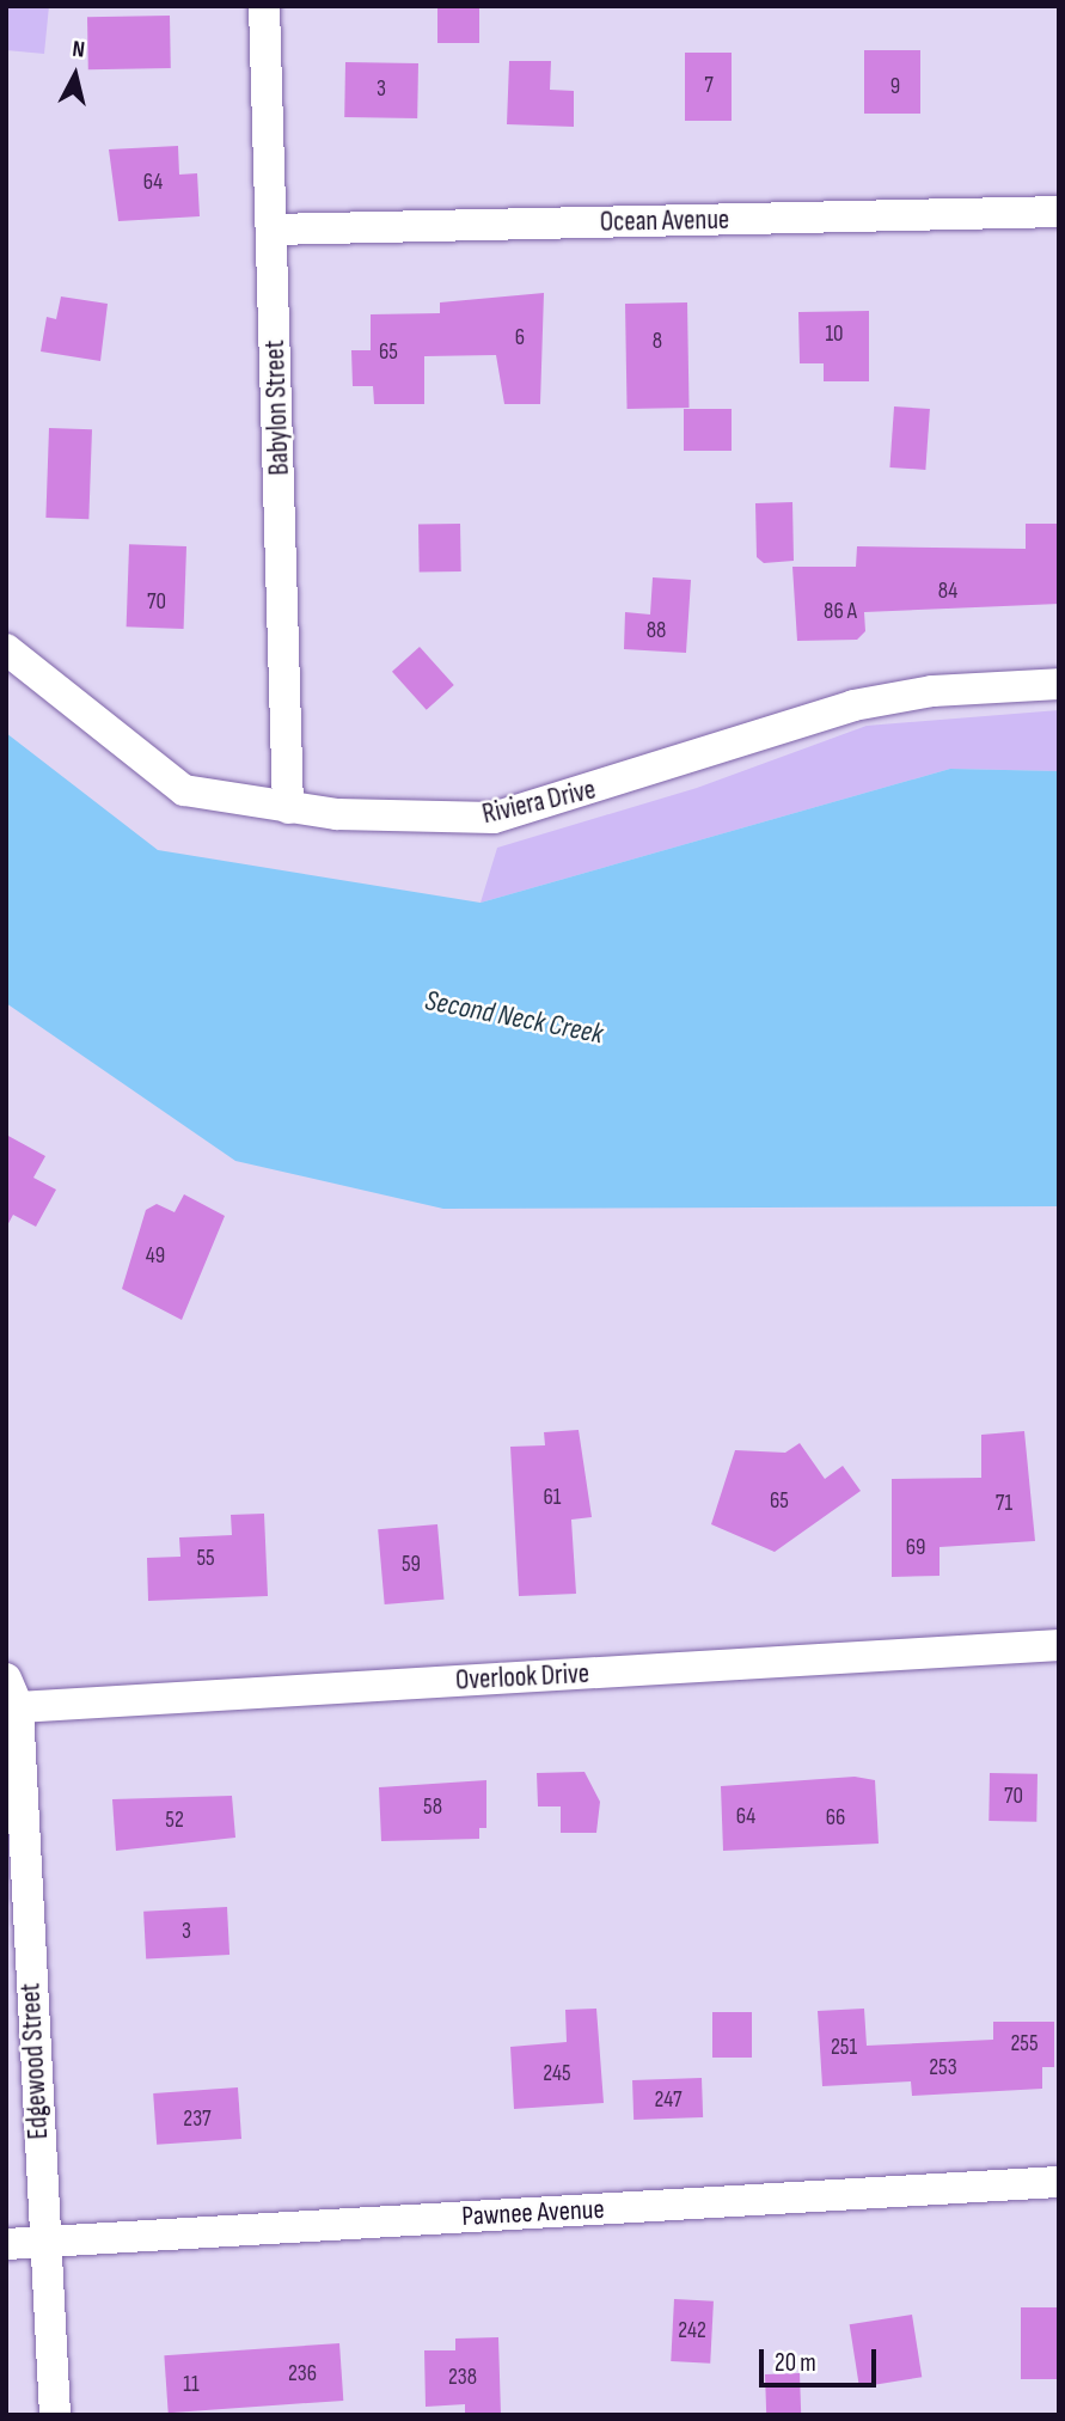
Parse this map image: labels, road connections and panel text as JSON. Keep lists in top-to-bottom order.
{
  "streets": {
    "street": [
      "Ocean Avenue",
      "Babylon Street",
      "Riviera Drive",
      "Overlook Drive",
      "Edgewood Street",
      "Pawnee Avenue"
    ]
  },
  "crossings": [
    ["Ocean Avenue", "Babylon Street"],
    ["Babylon Street", "Riviera Drive"],
    ["Overlook Drive", "Edgewood Street"],
    ["Edgewood Street", "Pawnee Avenue"]
  ],
  "water": ["Second Neck Creek"],
  "house_numbers": [
    "7",
    "9",
    "3",
    "64",
    "10",
    "6",
    "8",
    "65",
    "84",
    "70",
    "86 A",
    "88",
    "49",
    "61",
    "65",
    "71",
    "69",
    "55",
    "59",
    "70",
    "58",
    "64",
    "66",
    "52",
    "3",
    "255",
    "251",
    "253",
    "245",
    "247",
    "237",
    "242",
    "236",
    "238",
    "11"
  ],
  "scale_bar": "20 m",
  "north": "top"
}
